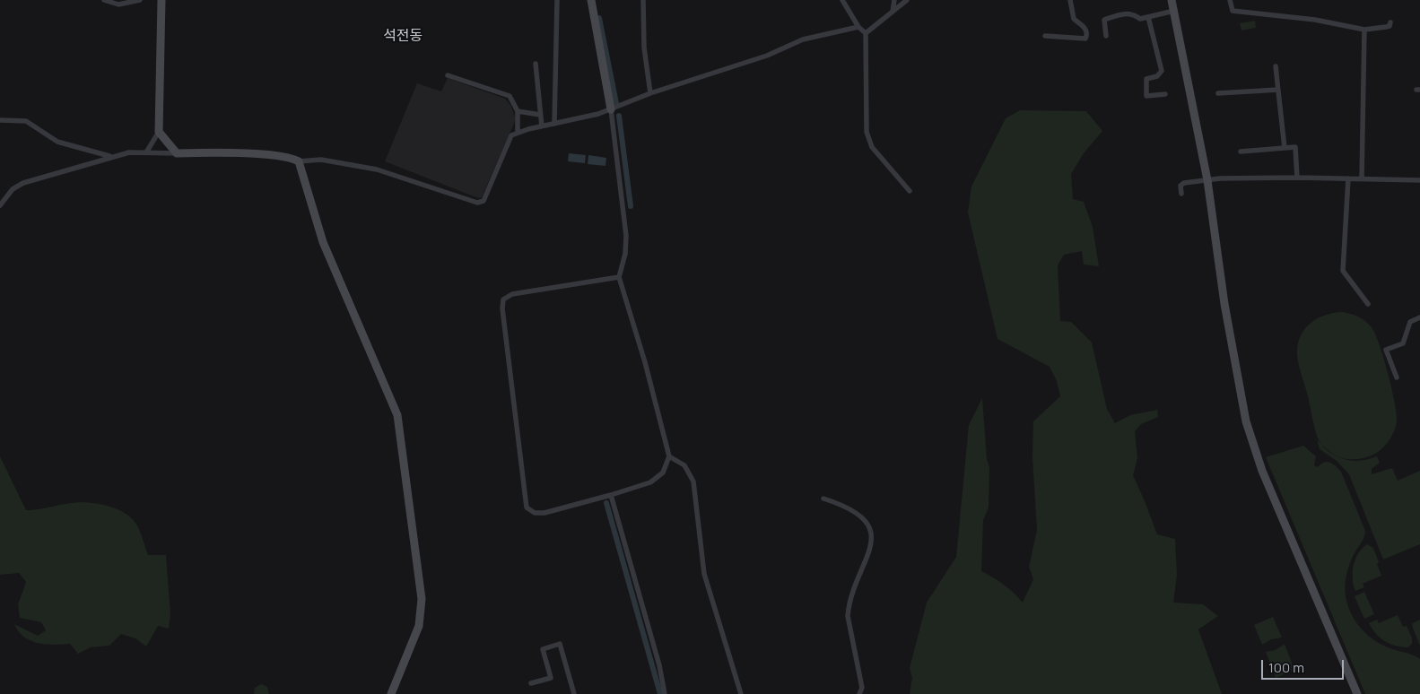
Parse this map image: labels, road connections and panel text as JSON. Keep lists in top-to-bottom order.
{
  "districts": ["석전동"],
  "scale_bar": "100 m"
}
